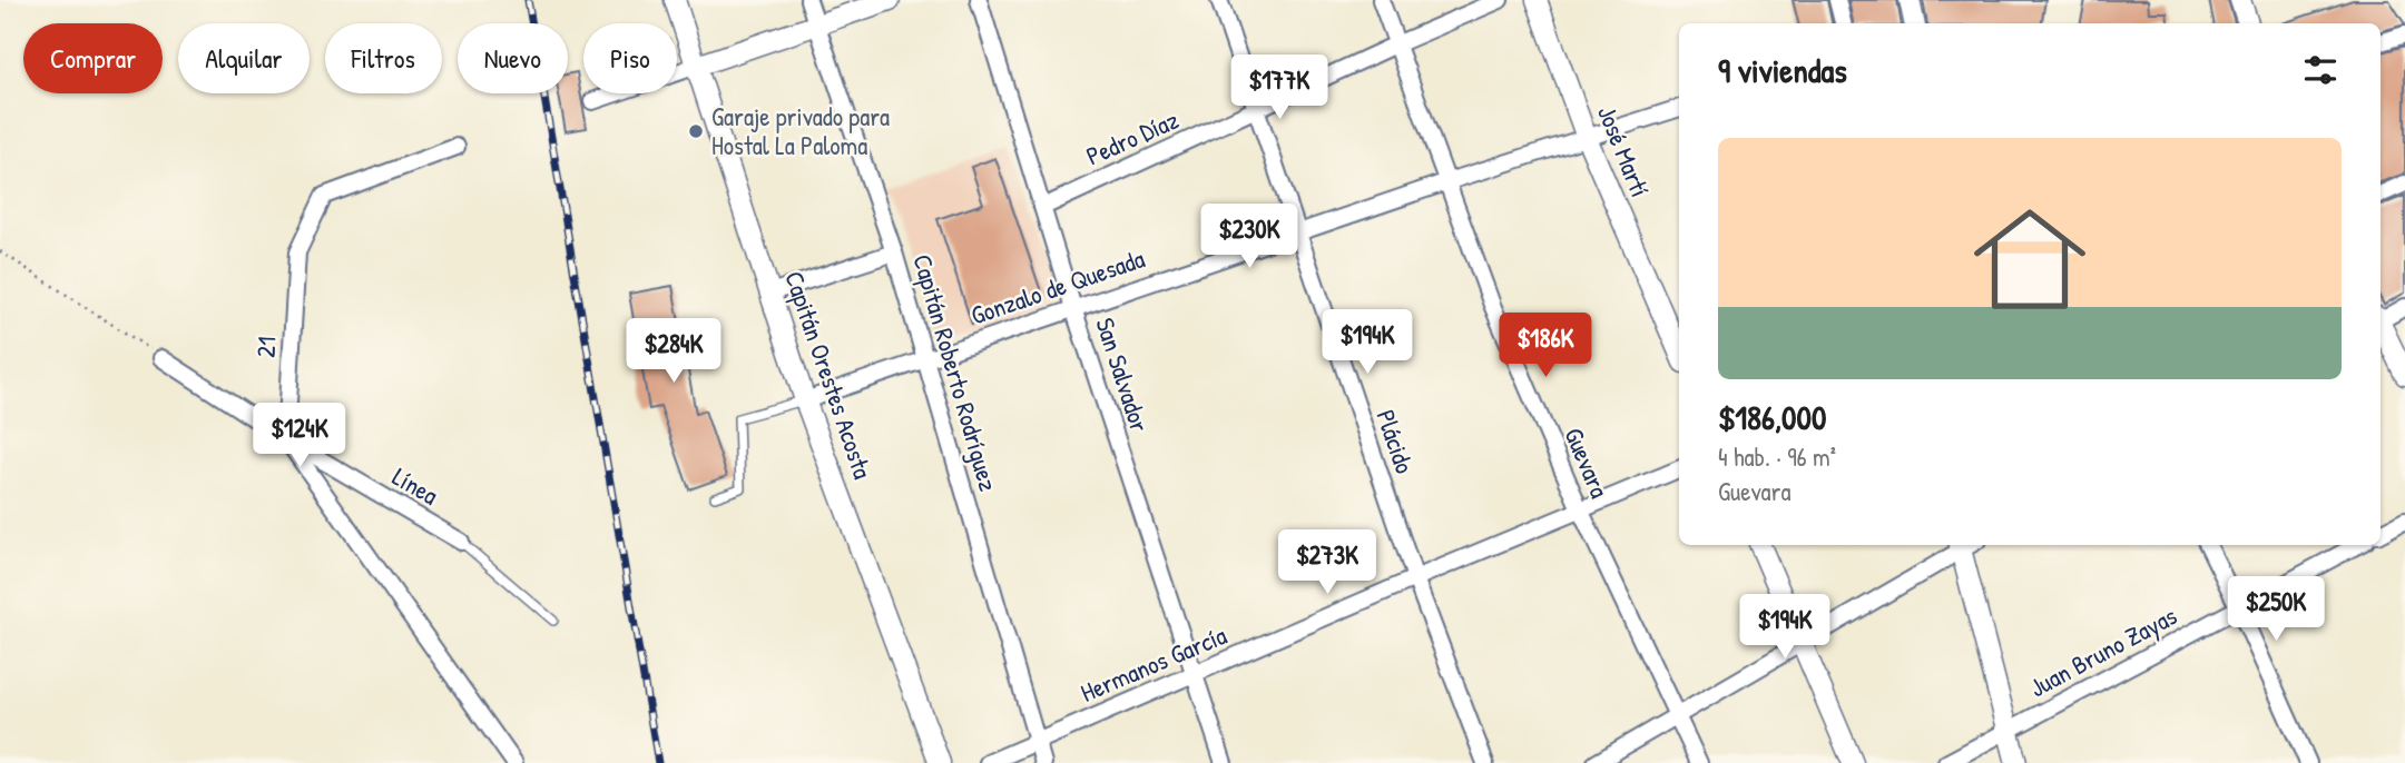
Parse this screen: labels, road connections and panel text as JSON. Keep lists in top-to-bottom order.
{
  "streets": {
    "street": [
      "Pedro Díaz",
      "José Martí",
      "Gonzalo de Quesada",
      "21",
      "Capitán Roberto Rodríguez",
      "Capitán Orestes Acosta",
      "San Salvador",
      "Plácido",
      "Guevara",
      "Línea",
      "Juan Bruno Zayas",
      "Hermanos García"
    ]
  },
  "crossings": [
    ["Pedro Díaz", "San Salvador"],
    ["Pedro Díaz", "Plácido"],
    ["Pedro Díaz", "Guevara"],
    ["José Martí", "Gonzalo de Quesada"],
    ["Gonzalo de Quesada", "Capitán Roberto Rodríguez"],
    ["Gonzalo de Quesada", "Capitán Orestes Acosta"],
    ["Gonzalo de Quesada", "San Salvador"],
    ["Gonzalo de Quesada", "Plácido"],
    ["Gonzalo de Quesada", "Guevara"],
    ["21", "Línea"],
    ["Capitán Roberto Rodríguez", "Hermanos García"],
    ["San Salvador", "Hermanos García"],
    ["Plácido", "Hermanos García"],
    ["Guevara", "Hermanos García"]
  ],
  "places": ["Garaje privado para Hostal La Paloma"],
  "page": {
    "chip": [
      "Comprar",
      "Alquilar",
      "Filtros",
      "Nuevo",
      "Piso"
    ],
    "heading": "9 viviendas",
    "price": [
      "$177K",
      "$230K",
      "$194K",
      "$186K",
      "$284K",
      "$124K",
      "$273K",
      "$250K",
      "$194K"
    ],
    "list": [
      {
        "name": "$186,000",
        "note": "4 hab. · 96 m² · Guevara"
      }
    ]
  }
}
